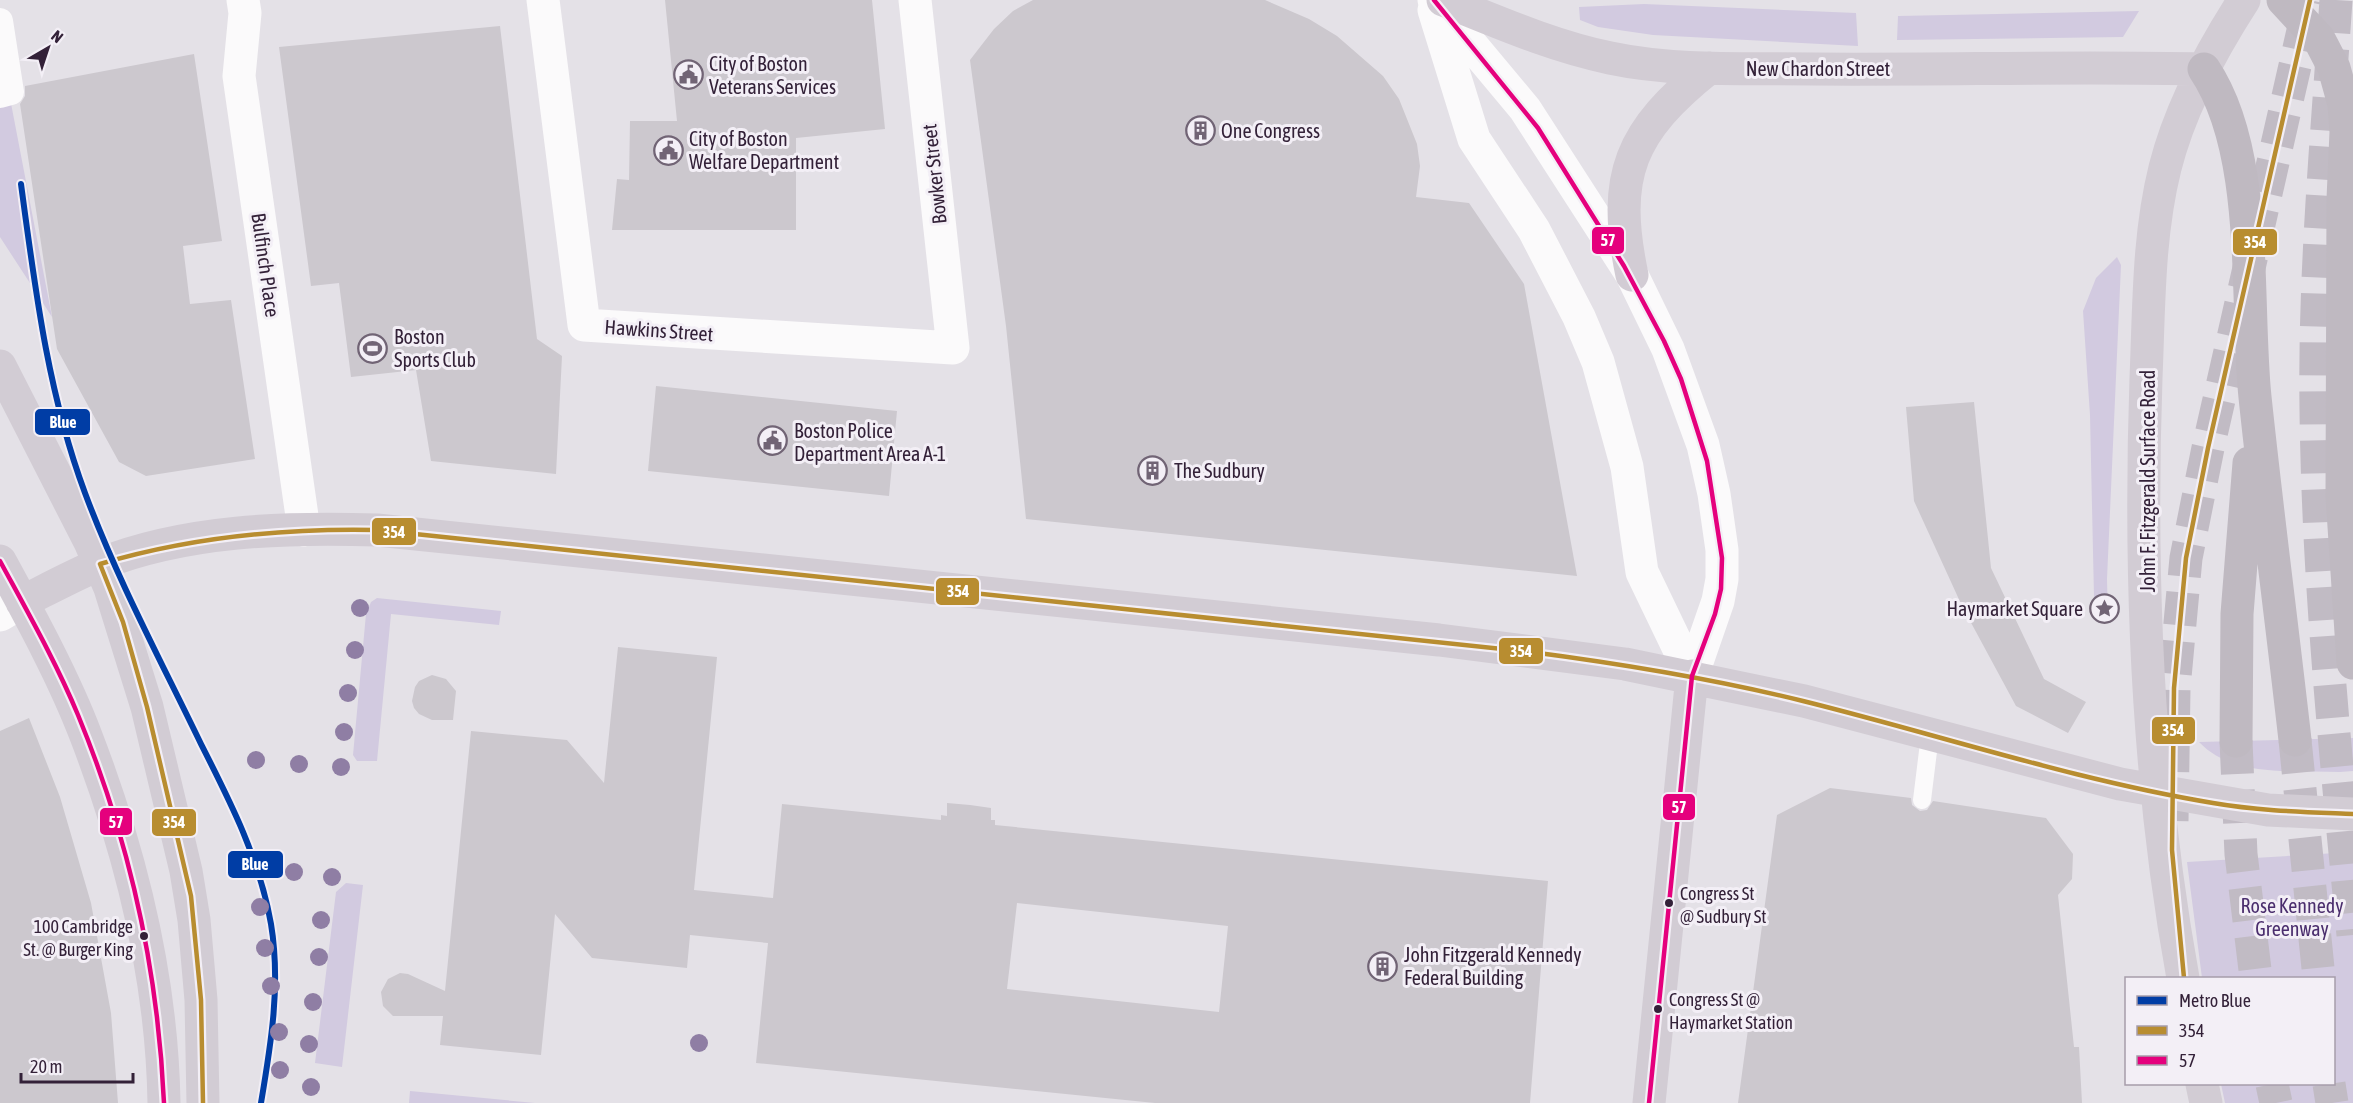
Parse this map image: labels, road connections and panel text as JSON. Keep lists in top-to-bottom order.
{
  "streets": {
    "main road": ["New Chardon Street", "John F. Fitzgerald Surface Road"],
    "street": ["Bowker Street", "Bulfinch Place", "Hawkins Street"]
  },
  "crossings": [
    ["New Chardon Street", "John F. Fitzgerald Surface Road"],
    ["Bowker Street", "Hawkins Street"]
  ],
  "parks": ["Rose Kennedy Greenway"],
  "places": {
    "public building": ["City of Boston Veterans Services", "City of Boston Welfare Department", "Boston Police Department Area A-1"],
    "building": ["One Congress", "The Sudbury", "John Fitzgerald Kennedy Federal Building"],
    "sports": ["Boston Sports Club"],
    "place": ["Haymarket Square"],
    "other": ["Congress St @ Sudbury St", "100 Cambridge St. @ Burger King", "Congress St @ Haymarket Station"]
  },
  "lines": ["transit line 354", "transit line 57", "metro line Blue"],
  "legend": ["Metro Blue", "354", "57"],
  "scale_bar": "20 m",
  "north": "top right"
}
